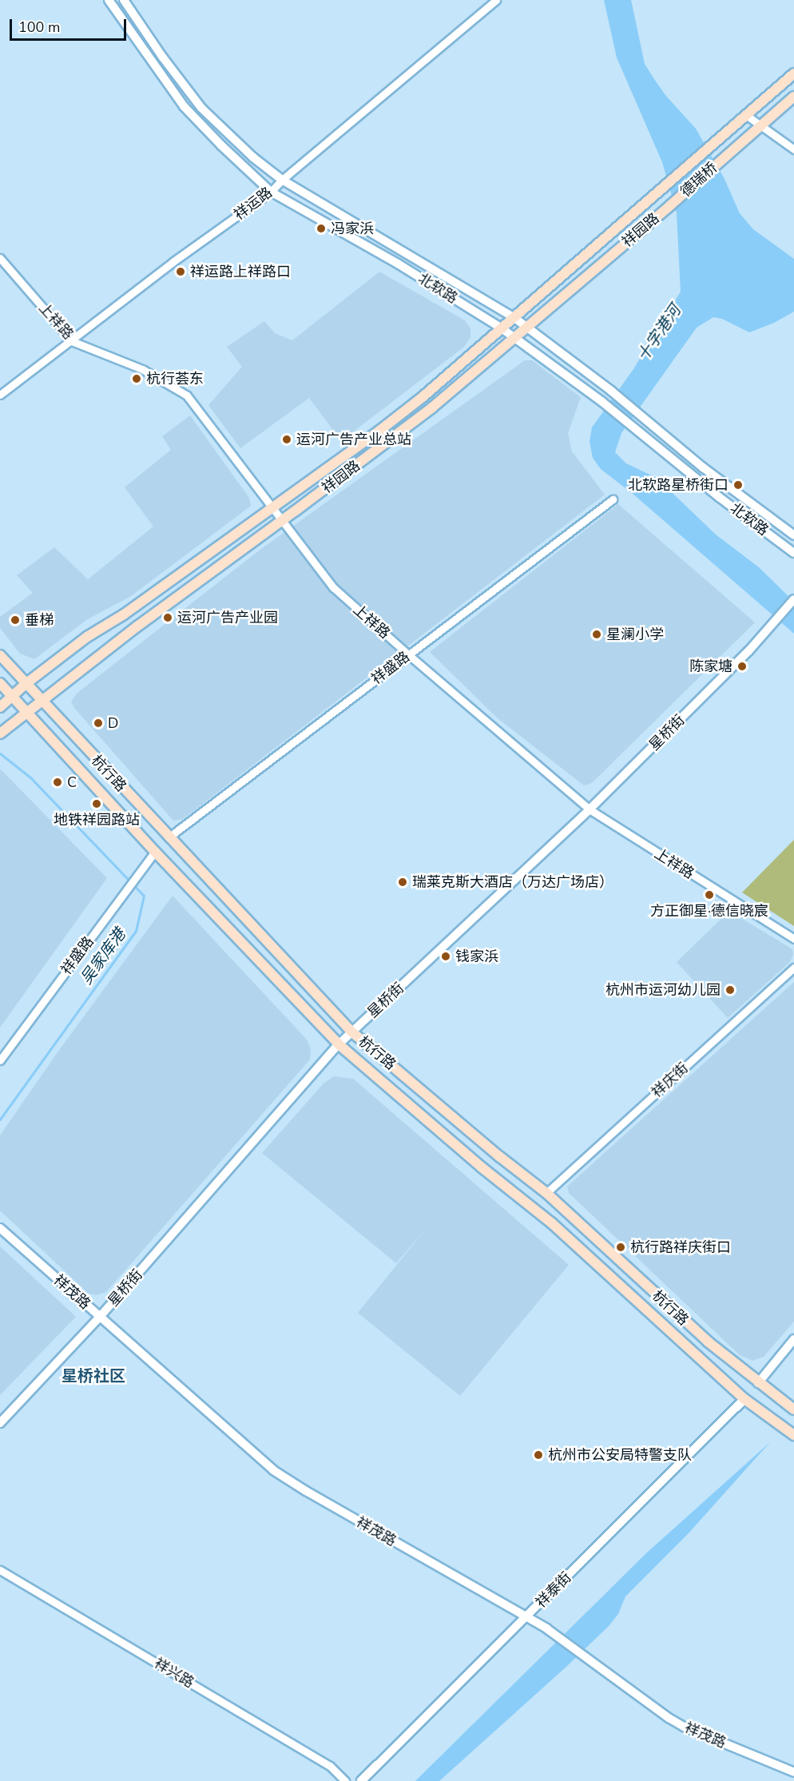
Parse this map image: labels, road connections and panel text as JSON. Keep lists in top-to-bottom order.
{
  "streets": {
    "main road": ["德瑞桥", "祥园路", "杭行路"],
    "street": [
      "祥运路",
      "北软路",
      "上祥路",
      "祥盛路",
      "星桥街",
      "祥庆街",
      "祥茂路",
      "祥泰街",
      "祥兴路"
    ]
  },
  "crossings": [
    ["德瑞桥", "祥园路"],
    ["祥运路", "北软路"],
    ["祥运路", "上祥路"],
    ["祥园路", "北软路"],
    ["祥园路", "上祥路"],
    ["祥园路", "杭行路"],
    ["上祥路", "祥盛路"],
    ["上祥路", "星桥街"],
    ["祥盛路", "杭行路"],
    ["星桥街", "杭行路"],
    ["星桥街", "祥茂路"],
    ["杭行路", "祥庆街"],
    ["杭行路", "祥泰街"],
    ["祥茂路", "祥泰街"]
  ],
  "districts": ["星桥社区"],
  "water": ["十字港河", "吴家库港"],
  "places": [
    "冯家浜",
    "祥运路上祥路口",
    "杭行荟东",
    "运河广告产业总站",
    "北软路星桥街口",
    "运河广告产业园",
    "垂梯",
    "星澜小学",
    "陈家塘",
    "D",
    "C",
    "地铁祥园路站",
    "瑞莱克斯大酒店（万达广场店）",
    "方正御星·德信晓宸",
    "钱家浜",
    "杭州市运河幼儿园",
    "杭行路祥庆街口",
    "杭州市公安局特警支队"
  ],
  "scale_bar": "100 m"
}
